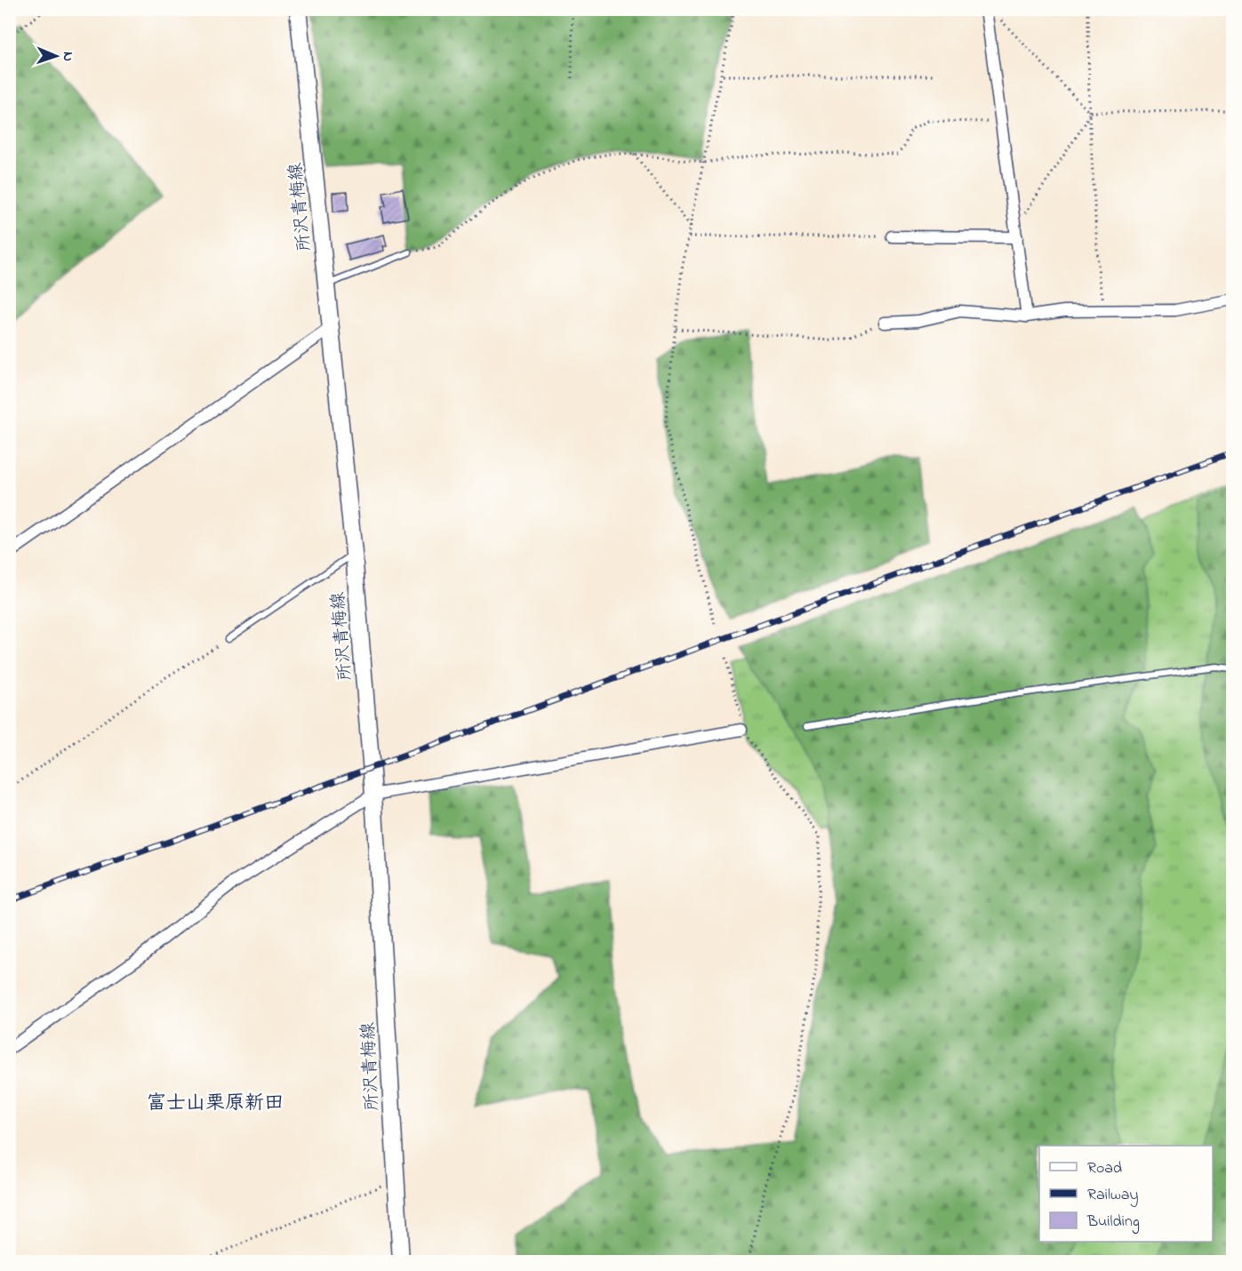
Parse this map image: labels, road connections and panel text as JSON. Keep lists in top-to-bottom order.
{
  "streets": {
    "main road": ["所沢青梅線"]
  },
  "districts": ["富士山栗原新田"],
  "legend": ["Road", "Railway", "Building"],
  "north": "right"
}
